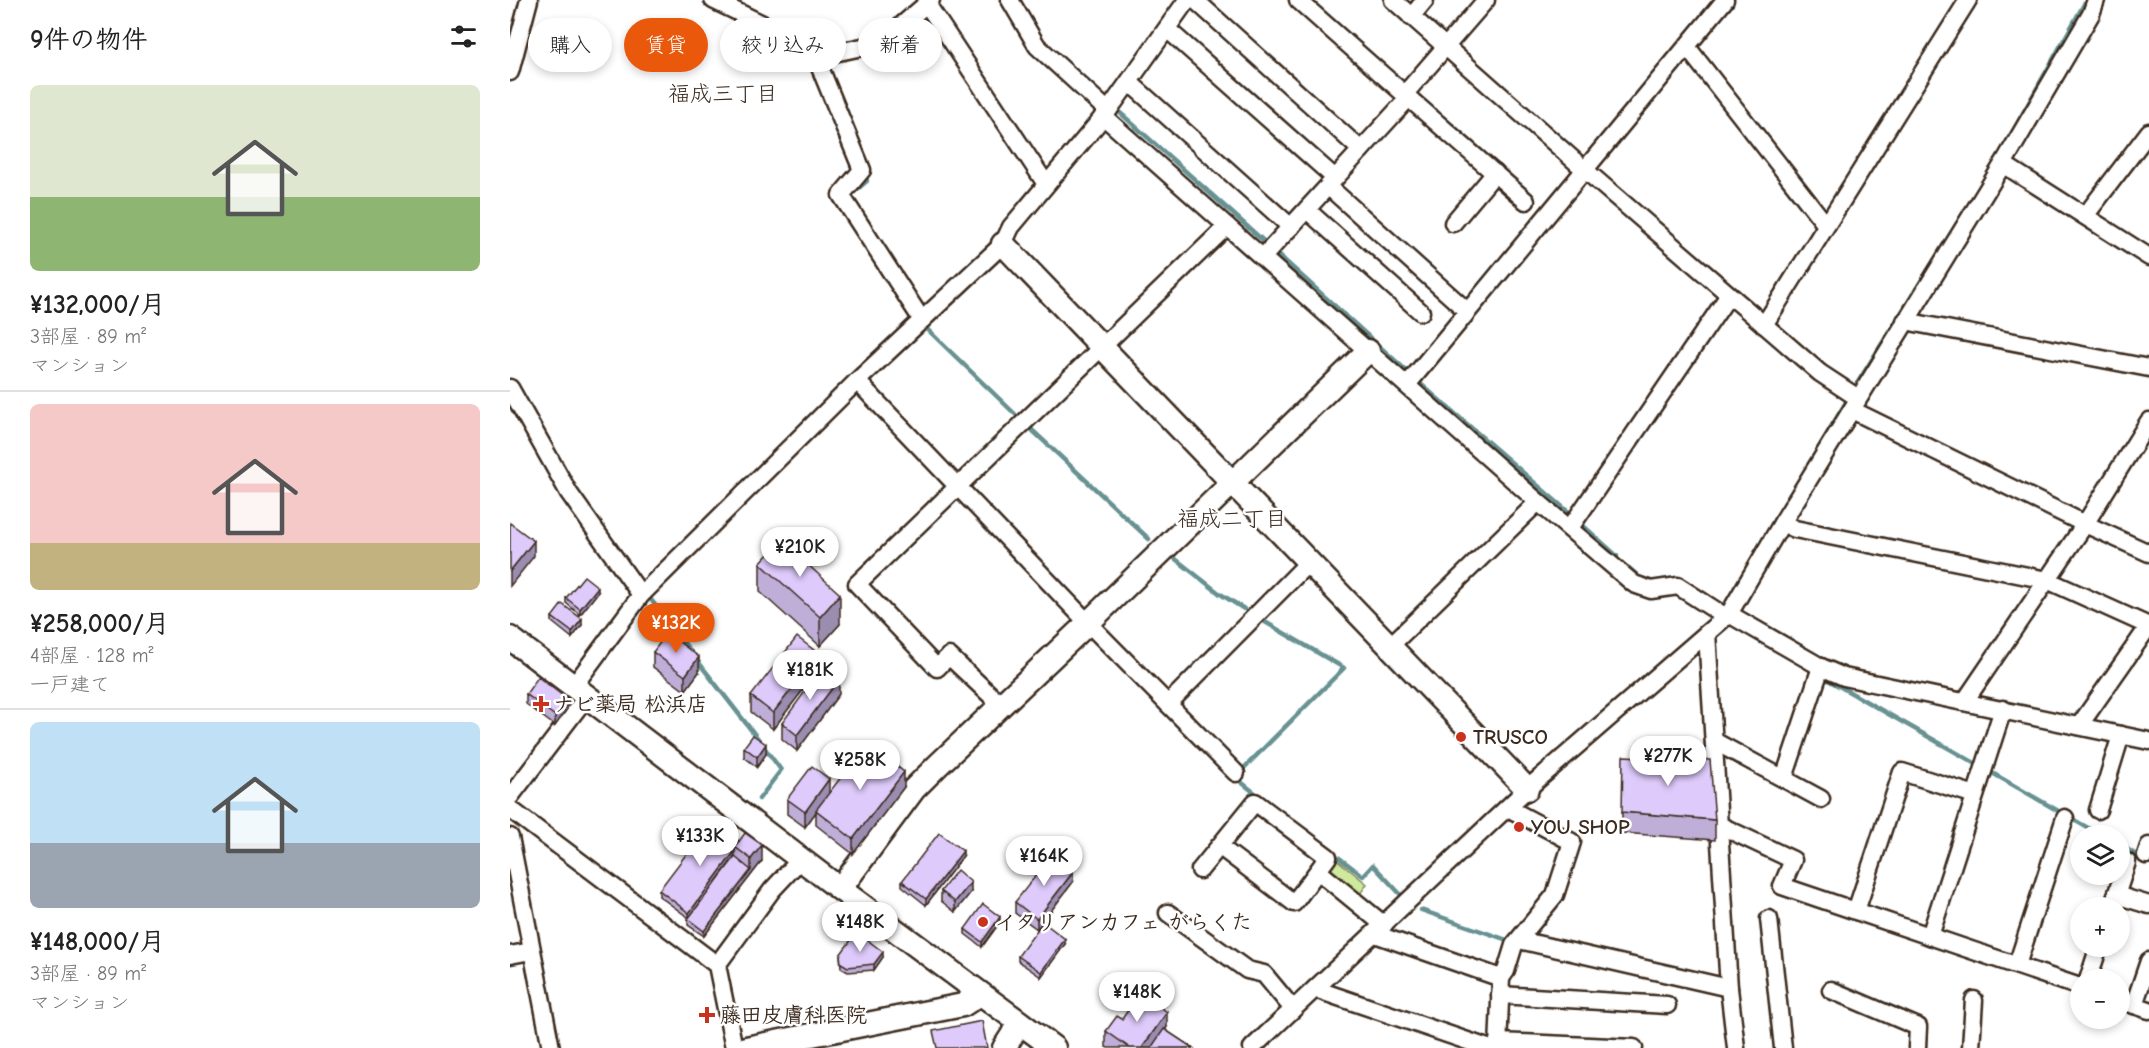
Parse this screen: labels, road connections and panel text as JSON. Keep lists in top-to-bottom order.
{
  "districts": ["福成三丁目", "福成二丁目"],
  "places": {
    "health": ["ナビ薬局 松浜店", "藤田皮膚科医院"],
    "other": ["TRUSCO", "YOU SHOP", "イタリアンカフェ がらくた"]
  },
  "page": {
    "heading": "9件の物件",
    "chip": [
      "購入",
      "賃貸",
      "絞り込み",
      "新着"
    ],
    "list": [
      {
        "name": "¥132,000/月",
        "note": "3部屋 · 89 m² · マンション"
      },
      {
        "name": "¥258,000/月",
        "note": "4部屋 · 128 m² · 一戸建て"
      },
      {
        "name": "¥148,000/月",
        "note": "3部屋 · 89 m² · マンション"
      }
    ],
    "price": [
      "¥210K",
      "¥132K",
      "¥181K",
      "¥277K",
      "¥258K",
      "¥133K",
      "¥164K",
      "¥148K",
      "¥148K"
    ],
    "map_buttons": ["+", "−"]
  }
}
